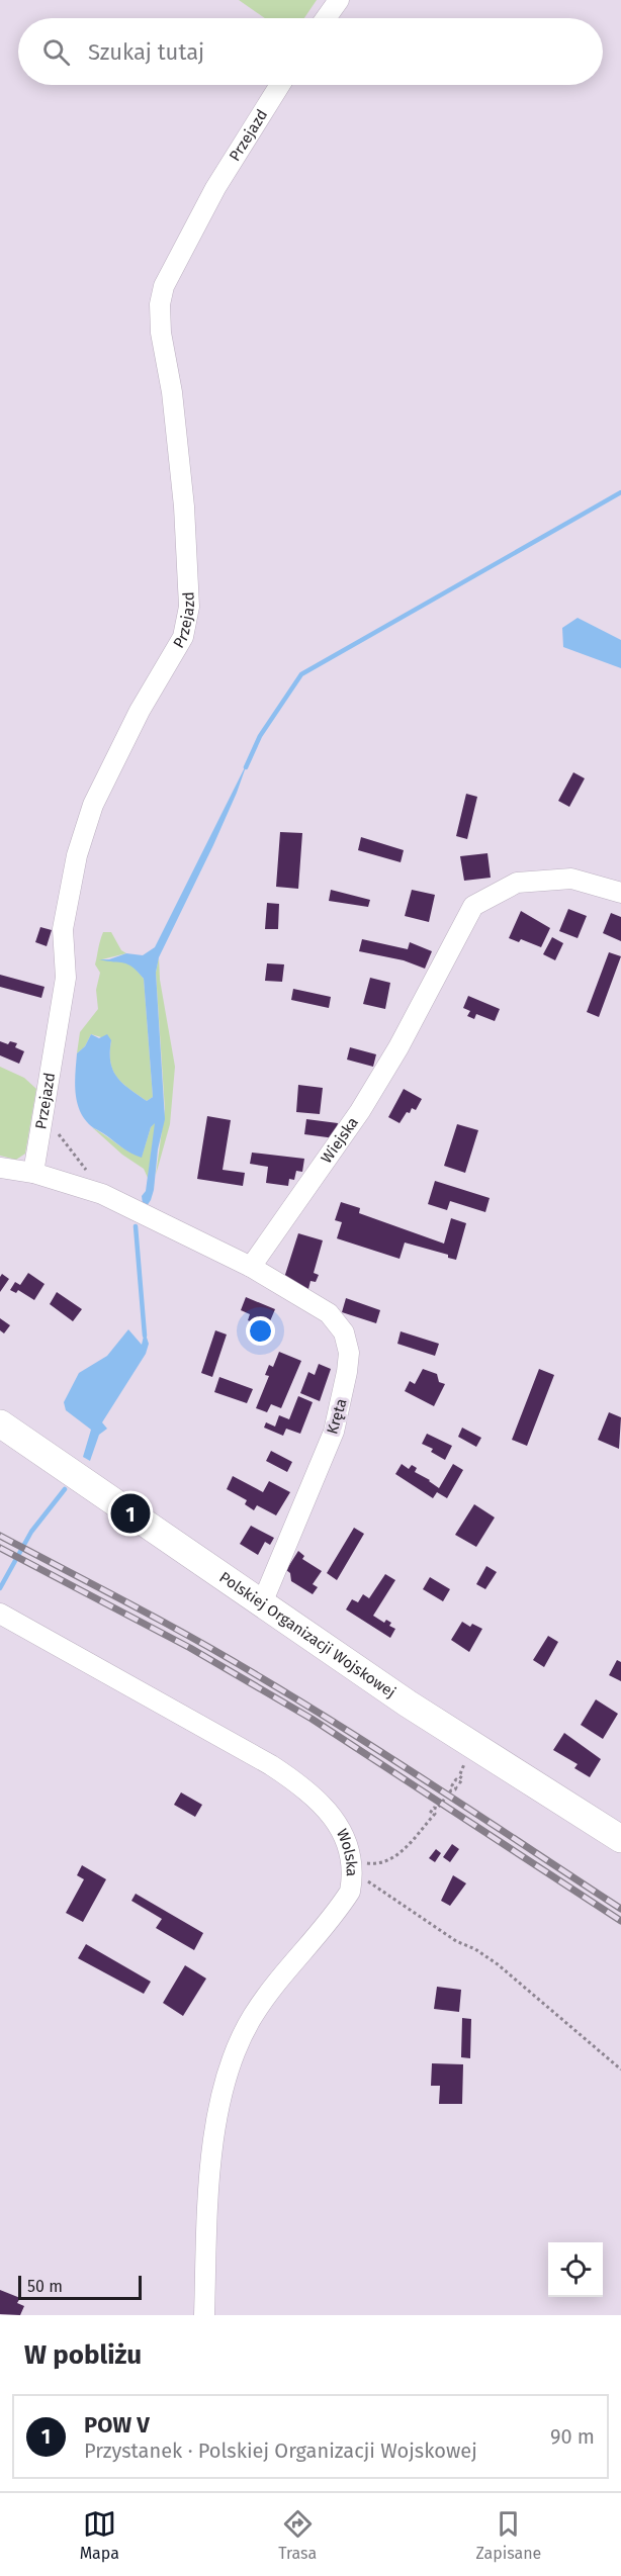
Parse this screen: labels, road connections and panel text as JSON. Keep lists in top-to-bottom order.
{
  "streets": {
    "main road": ["Polskiej Organizacji Wojskowej"],
    "street": [
      "Przejazd",
      "Wiejska",
      "Kręta",
      "Wolska"
    ]
  },
  "crossings": [
    ["Wiejska", "Kręta"],
    ["Kręta", "Polskiej Organizacji Wojskowej"]
  ],
  "scale_bar": "50 m",
  "page": {
    "search": "Szukaj tutaj",
    "pins": "1",
    "scale": "50 m",
    "heading": "W pobliżu",
    "list": [
      {
        "mark": "1",
        "name": "POW V",
        "note": "Przystanek · Polskiej Organizacji Wojskowej",
        "value": "90 m"
      }
    ],
    "nav": ["Mapa", "Trasa", "Zapisane"]
  }
}
